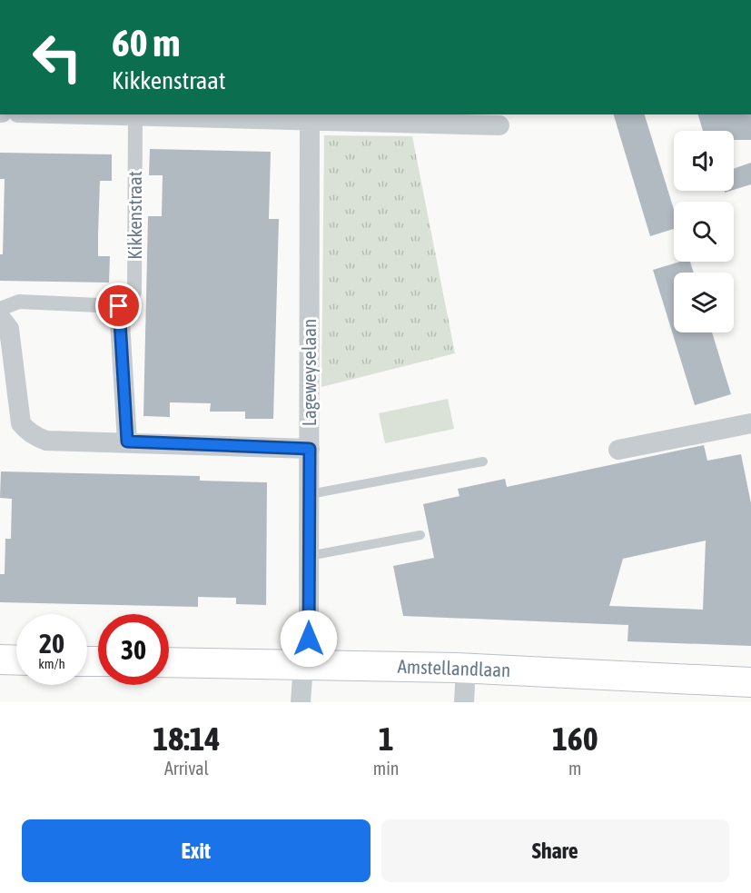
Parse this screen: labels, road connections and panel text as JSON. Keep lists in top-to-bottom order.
{
  "streets": {
    "main road": ["Amstellandlaan"],
    "street": ["Kikkenstraat", "Lageweyselaan"]
  },
  "crossings": [
    ["Lageweyselaan", "Amstellandlaan"]
  ],
  "page": {
    "turn": ["60 m", "Kikkenstraat"],
    "speed": "20 km/h",
    "limit": "30",
    "eta": [
      "18:14",
      "Arrival",
      "1",
      "min",
      "160",
      "m"
    ],
    "buttons": ["Exit", "Share"]
  }
}
